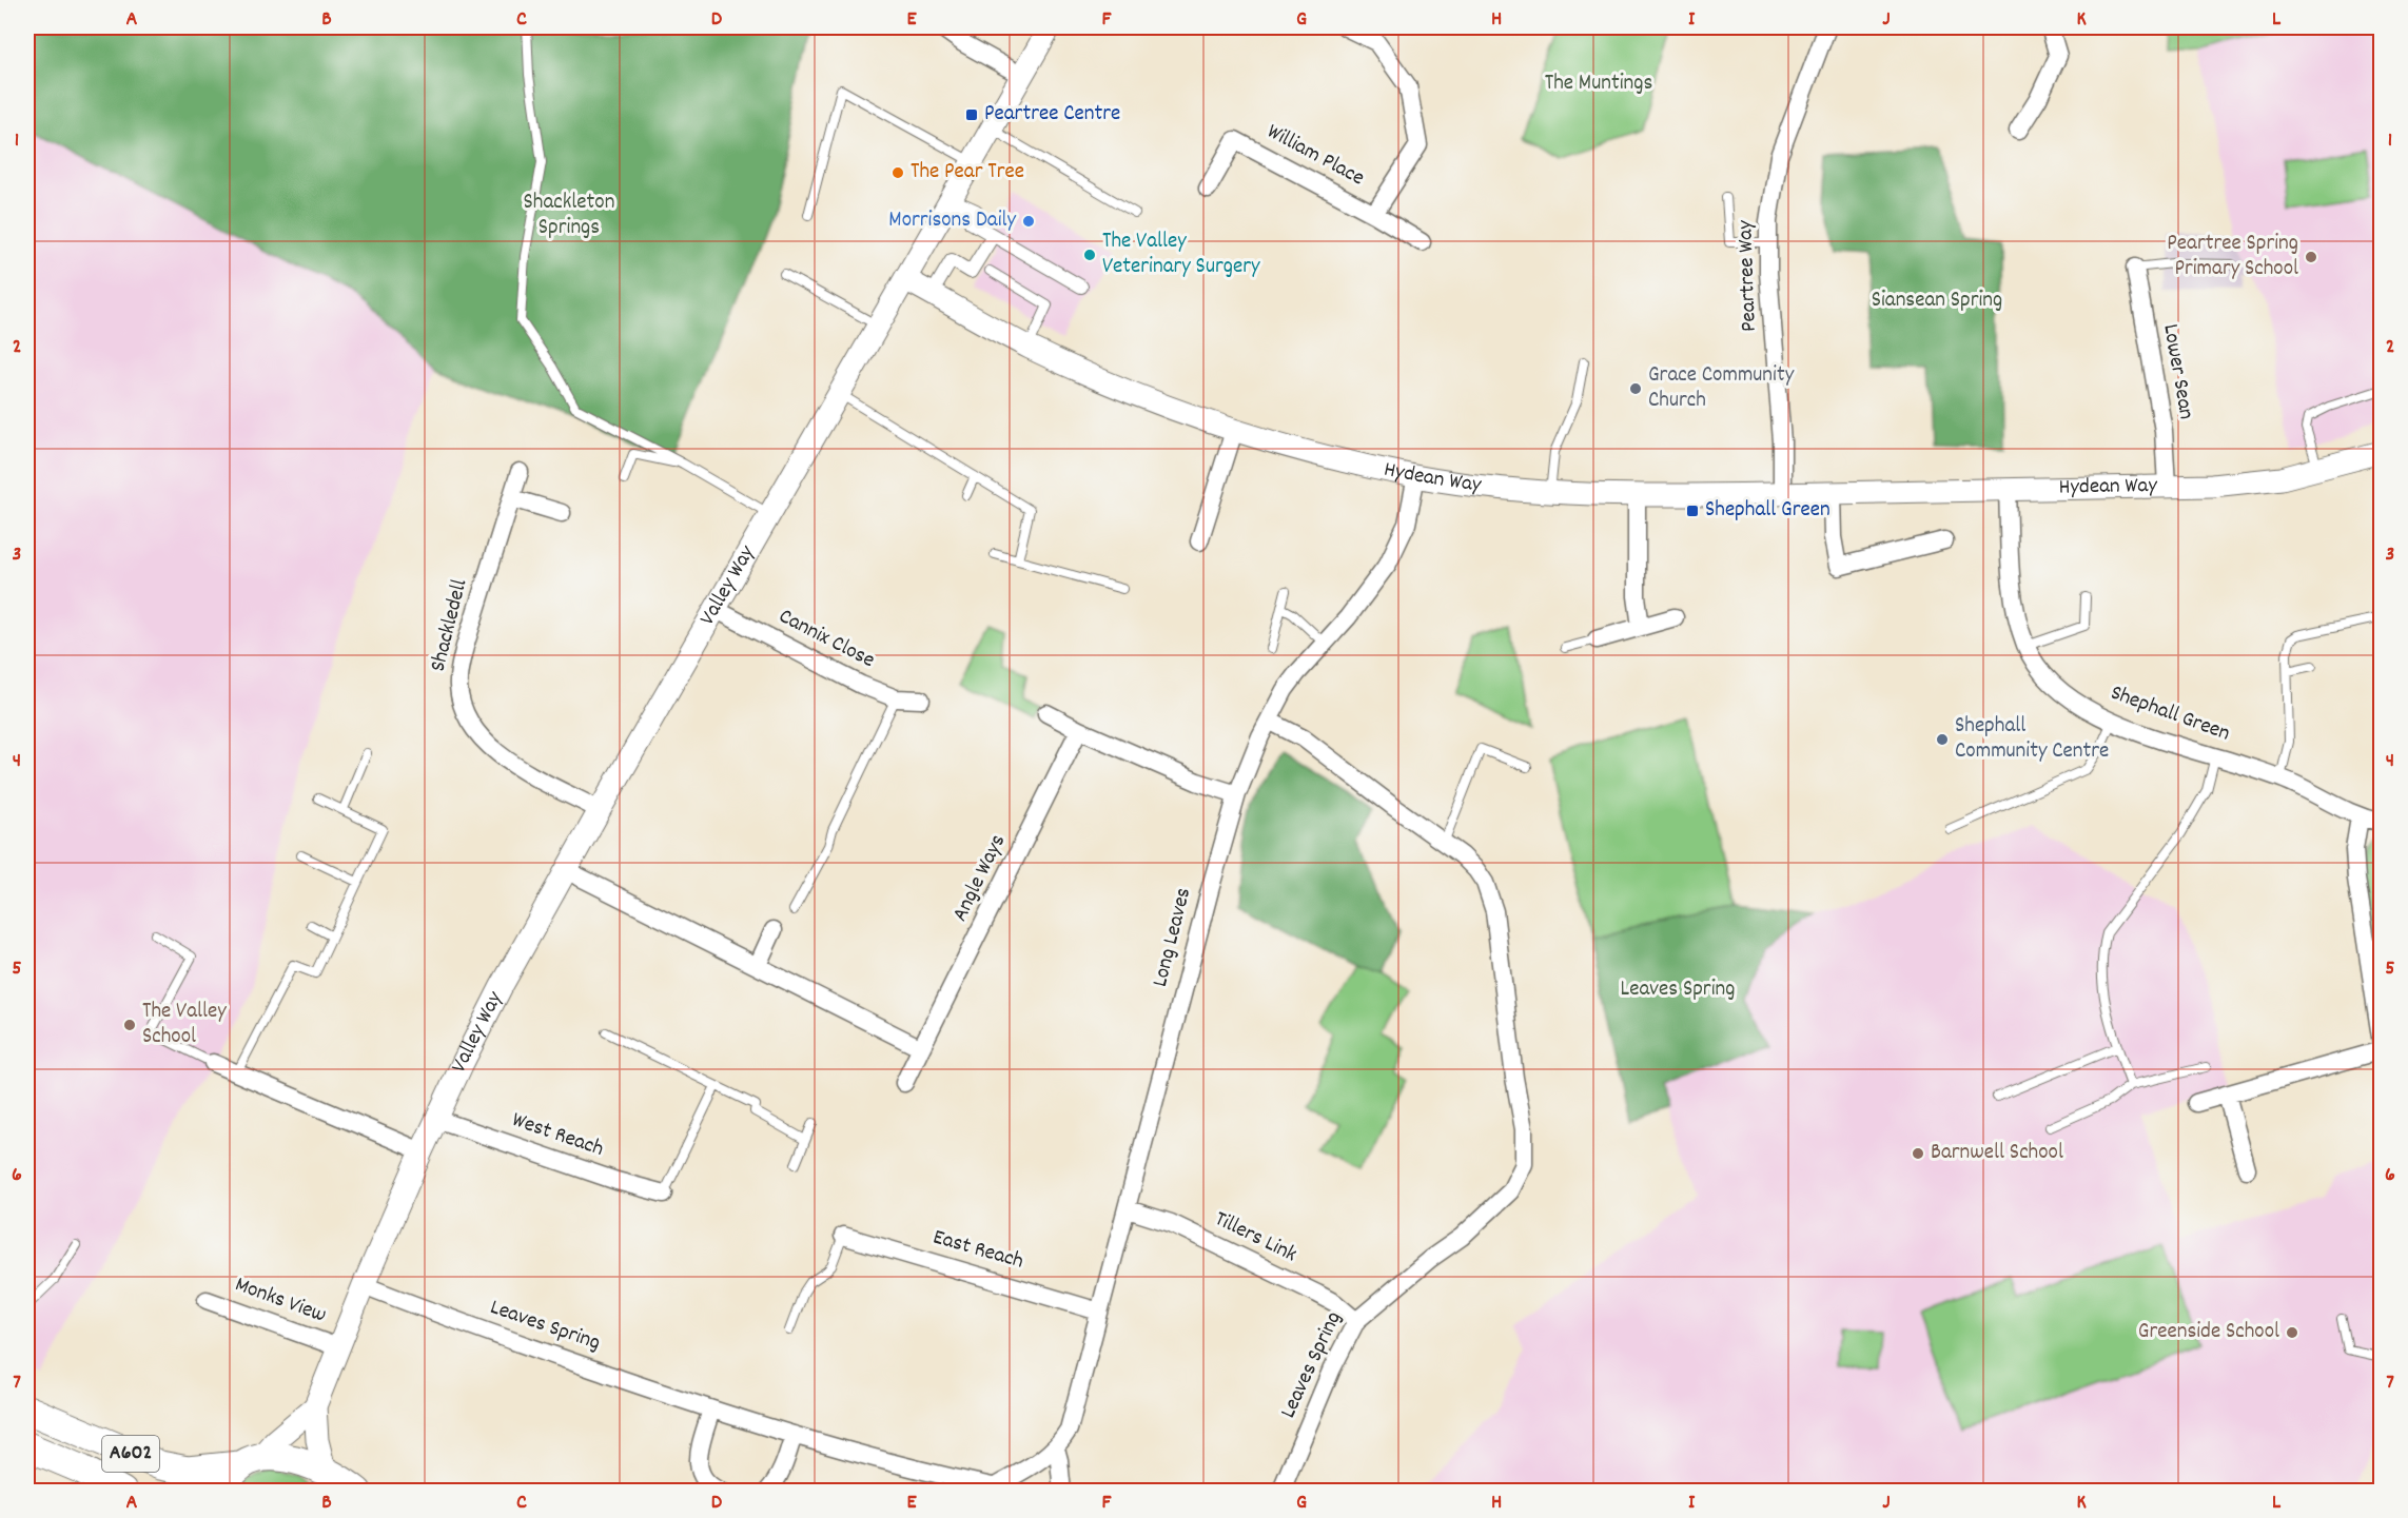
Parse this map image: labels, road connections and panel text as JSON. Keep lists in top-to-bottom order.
{
  "streets": {
    "highway": ["A602"],
    "street": [
      "William Place",
      "Peartree Way",
      "Lower Sean",
      "Hydean Way",
      "Valley Way",
      "Shackledell",
      "Cannix Close",
      "Shephall Green",
      "Angle Ways",
      "Long Leaves",
      "West Reach",
      "Tillers Link",
      "East Reach",
      "Monks View",
      "Leaves Spring"
    ]
  },
  "crossings": [
    ["Peartree Way", "Hydean Way"],
    ["Lower Sean", "Hydean Way"],
    ["Hydean Way", "Valley Way"],
    ["Hydean Way", "Shephall Green"],
    ["Hydean Way", "Long Leaves"],
    ["Valley Way", "Shackledell"],
    ["Valley Way", "Cannix Close"],
    ["Valley Way", "West Reach"],
    ["Valley Way", "Monks View"],
    ["Valley Way", "Leaves Spring"],
    ["Valley Way", "A602"],
    ["Long Leaves", "Tillers Link"],
    ["Long Leaves", "East Reach"],
    ["Long Leaves", "Leaves Spring"],
    ["Tillers Link", "Leaves Spring"]
  ],
  "parks": [
    "The Muntings",
    "Shackleton Springs",
    "Siansean Spring",
    "Leaves Spring"
  ],
  "places": {
    "transit": ["Peartree Centre", "Shephall Green"],
    "other": [
      "The Pear Tree",
      "Morrisons Daily",
      "The Valley Veterinary Surgery",
      "Peartree Spring Primary School",
      "Grace Community Church",
      "Shephall Community Centre",
      "The Valley School",
      "Barnwell School",
      "Greenside School"
    ]
  },
  "grid": {
    "columns": [
      "A",
      "B",
      "C",
      "D",
      "E",
      "F",
      "G",
      "H",
      "I",
      "J",
      "K",
      "L"
    ],
    "rows": [
      "1",
      "2",
      "3",
      "4",
      "5",
      "6",
      "7"
    ]
  }
}
